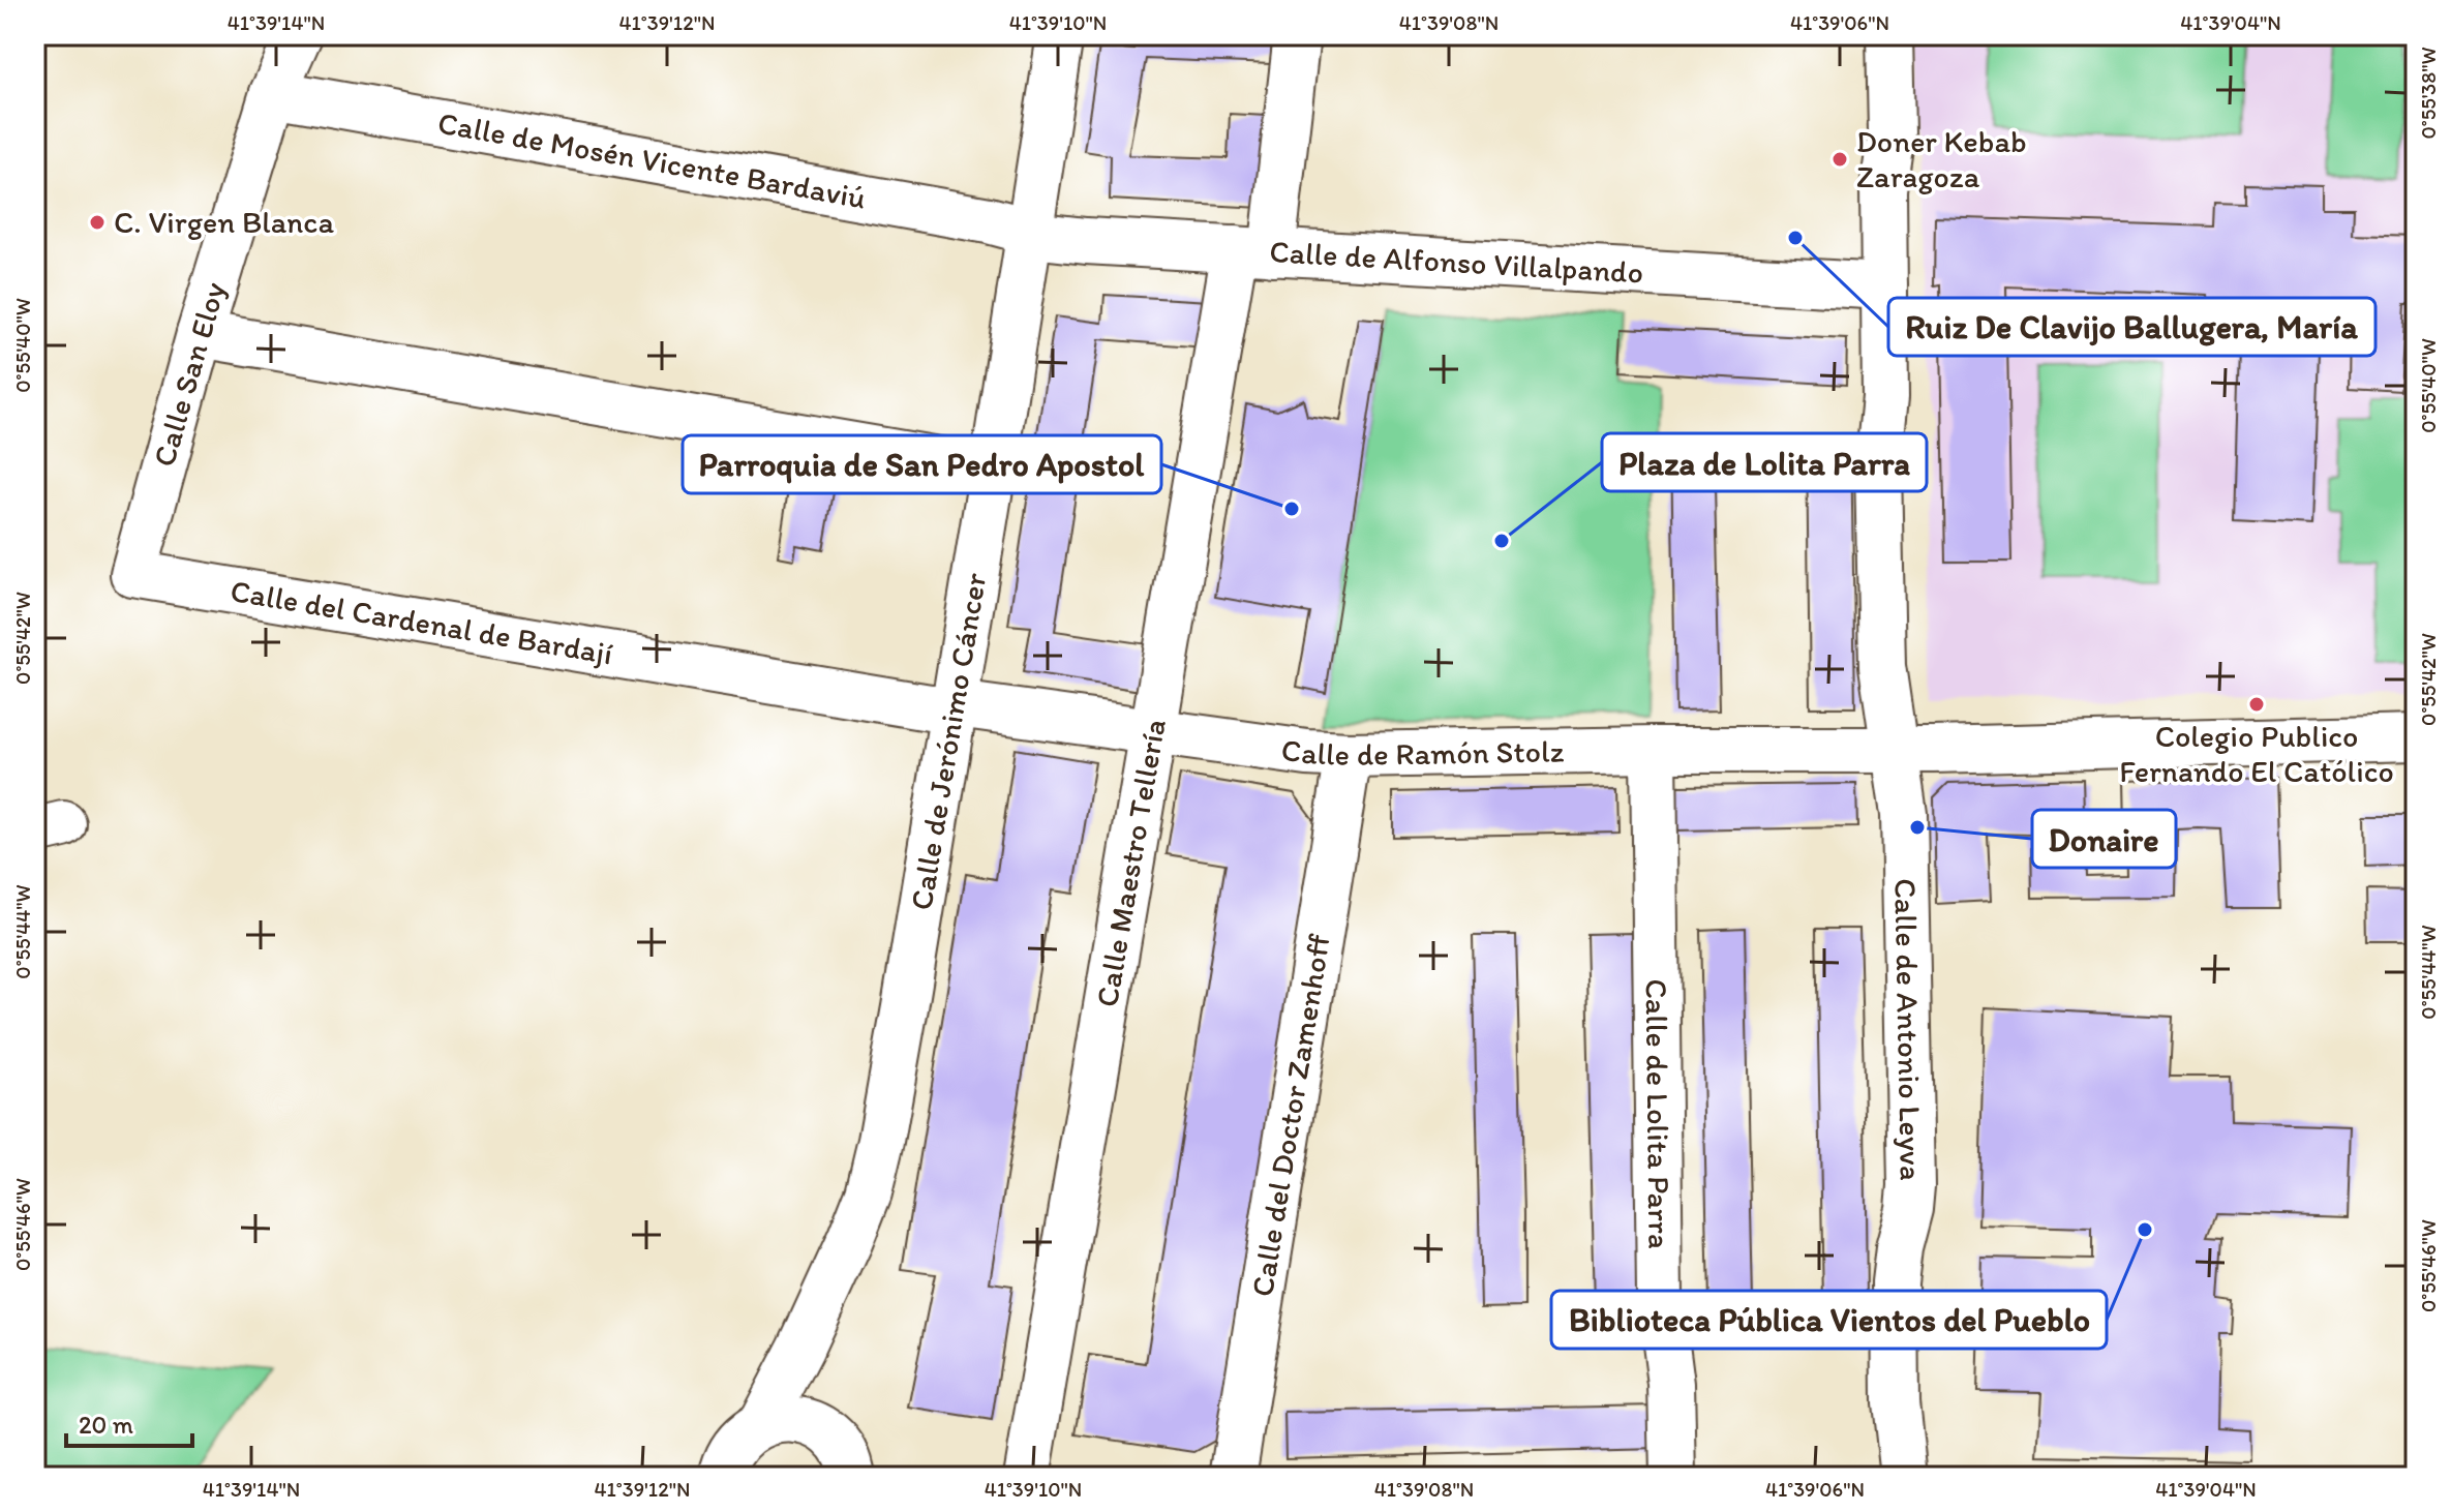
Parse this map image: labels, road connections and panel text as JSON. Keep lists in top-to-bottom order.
{
  "streets": {
    "street": [
      "Calle de Mosén Vicente Bardaviú",
      "Calle de Alfonso Villalpando",
      "Calle San Eloy",
      "Calle del Cardenal de Bardají",
      "Calle de Jerónimo Cáncer",
      "Calle de Ramón Stolz",
      "Calle Maestro Tellería",
      "Calle de Antonio Leyva",
      "Calle de Lolita Parra",
      "Calle del Doctor Zamenhoff"
    ]
  },
  "crossings": [
    ["Calle de Mosén Vicente Bardaviú", "Calle de Alfonso Villalpando"],
    ["Calle de Mosén Vicente Bardaviú", "Calle San Eloy"],
    ["Calle de Mosén Vicente Bardaviú", "Calle de Jerónimo Cáncer"],
    ["Calle de Alfonso Villalpando", "Calle de Jerónimo Cáncer"],
    ["Calle de Alfonso Villalpando", "Calle Maestro Tellería"],
    ["Calle de Alfonso Villalpando", "Calle de Antonio Leyva"],
    ["Calle San Eloy", "Calle del Cardenal de Bardají"],
    ["Calle del Cardenal de Bardají", "Calle de Jerónimo Cáncer"],
    ["Calle del Cardenal de Bardají", "Calle de Ramón Stolz"],
    ["Calle de Jerónimo Cáncer", "Calle de Ramón Stolz"],
    ["Calle de Ramón Stolz", "Calle Maestro Tellería"],
    ["Calle de Ramón Stolz", "Calle de Antonio Leyva"],
    ["Calle de Ramón Stolz", "Calle de Lolita Parra"],
    ["Calle de Ramón Stolz", "Calle del Doctor Zamenhoff"]
  ],
  "places": [
    "Doner Kebab Zaragoza",
    "C. Virgen Blanca",
    "Ruiz De Clavijo Ballugera, María",
    "Parroquia de San Pedro Apostol",
    "Plaza de Lolita Parra",
    "Colegio Publico Fernando El Católico",
    "Donaire",
    "Biblioteca Pública Vientos del Pueblo"
  ],
  "scale_bar": "20 m",
  "coordinates": [
    "41°39'14\"N",
    "41°39'12\"N",
    "41°39'10\"N",
    "41°39'08\"N",
    "41°39'06\"N",
    "41°39'04\"N",
    "0°55'38\"W",
    "0°55'40\"W",
    "0°55'42\"W",
    "0°55'44\"W",
    "0°55'46\"W"
  ]
}
